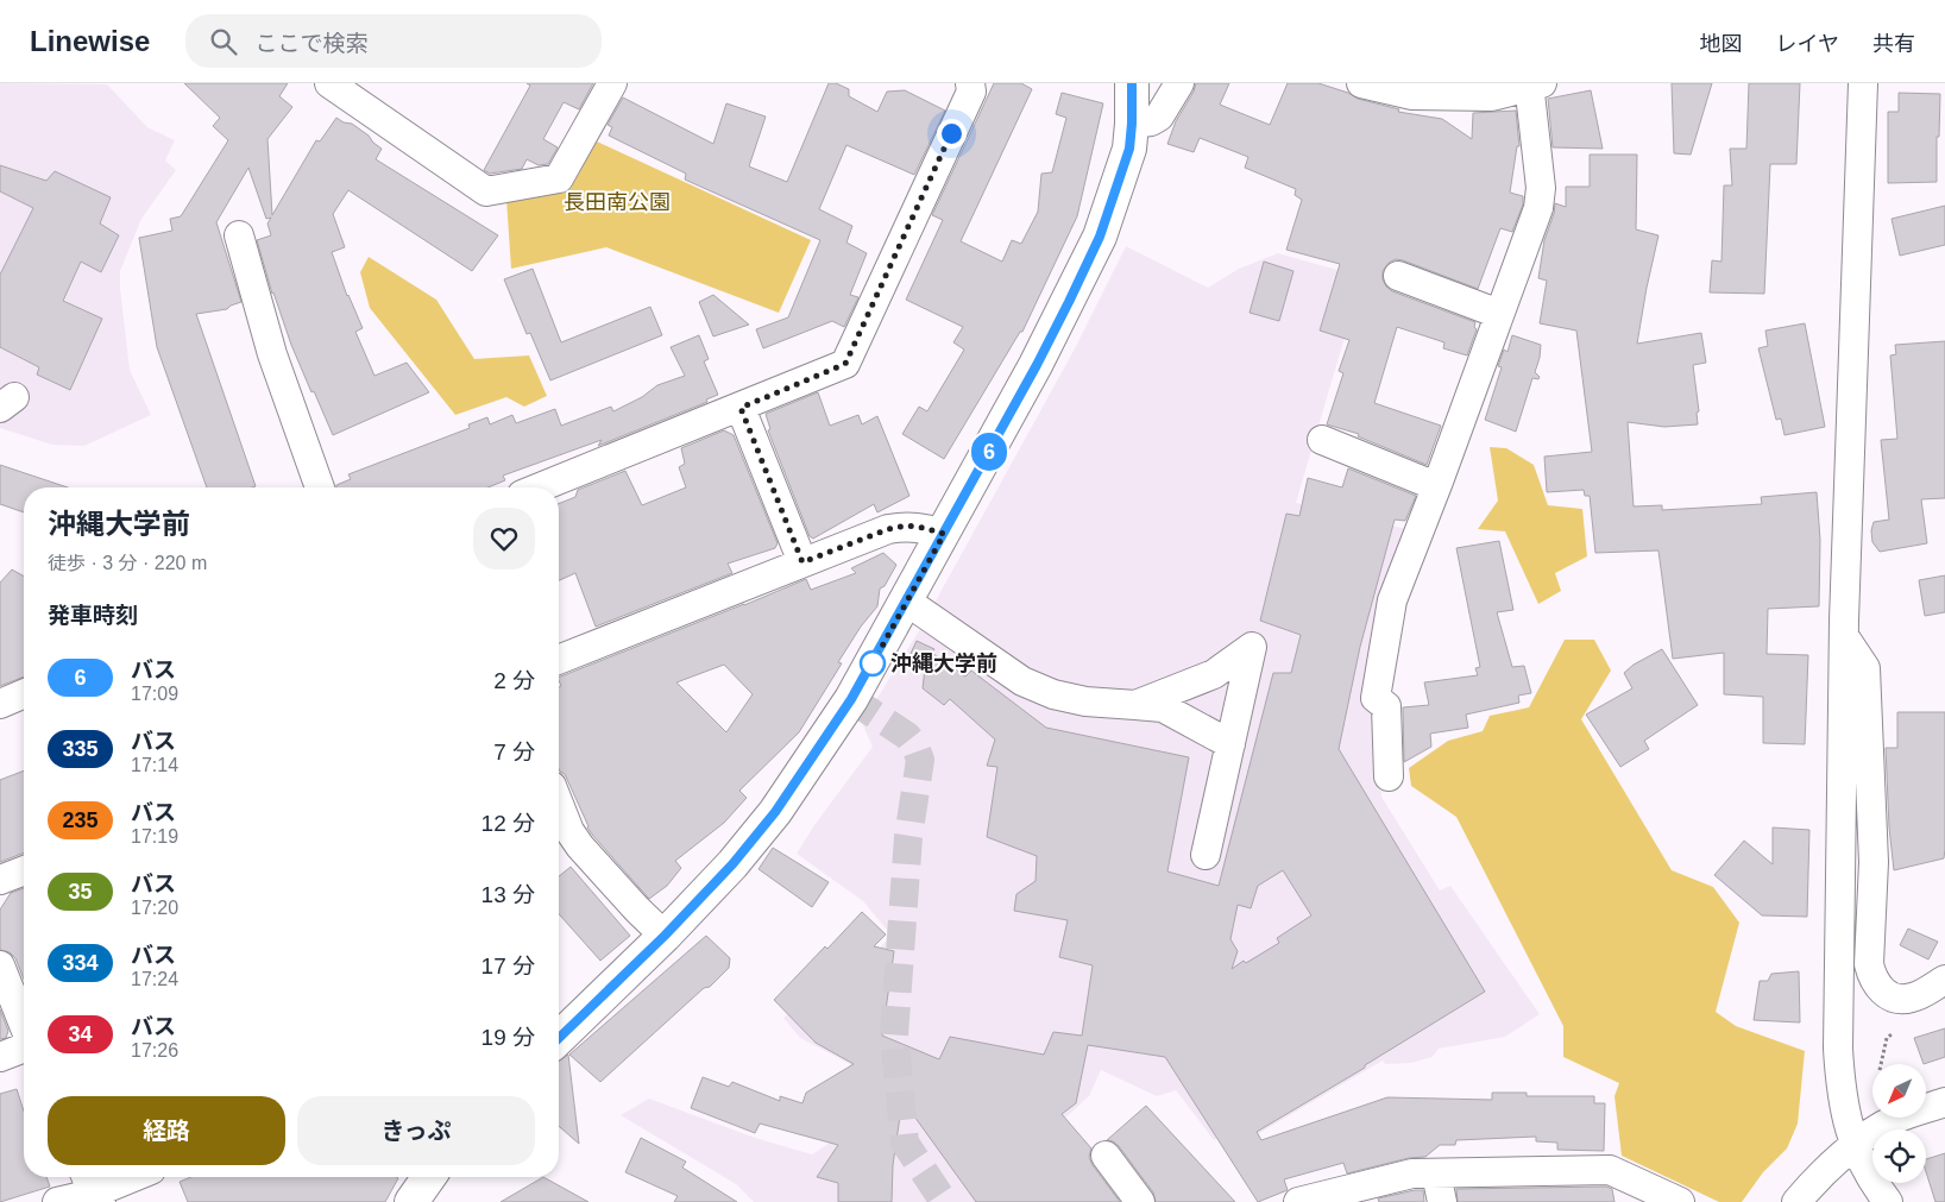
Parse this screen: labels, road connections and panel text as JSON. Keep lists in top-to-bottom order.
{
  "parks": ["長田南公園"],
  "places": ["沖縄大学前"],
  "lines": ["bus line 6"],
  "north": "bottom left",
  "page": {
    "header": "Linewise",
    "search": "ここで検索",
    "nav": ["地図", "レイヤ", "共有"],
    "on_map": "6",
    "heading": [
      ["沖縄大学前", "徒歩 · 3 分 · 220 m"],
      "発車時刻"
    ],
    "list": [
      {
        "mark": "6",
        "name": "バス",
        "note": "17:09",
        "value": "2 分"
      },
      {
        "mark": "335",
        "name": "バス",
        "note": "17:14",
        "value": "7 分"
      },
      {
        "mark": "235",
        "name": "バス",
        "note": "17:19",
        "value": "12 分"
      },
      {
        "mark": "35",
        "name": "バス",
        "note": "17:20",
        "value": "13 分"
      },
      {
        "mark": "334",
        "name": "バス",
        "note": "17:24",
        "value": "17 分"
      },
      {
        "mark": "34",
        "name": "バス",
        "note": "17:26",
        "value": "19 分"
      }
    ],
    "buttons": ["経路", "きっぷ"]
  }
}
